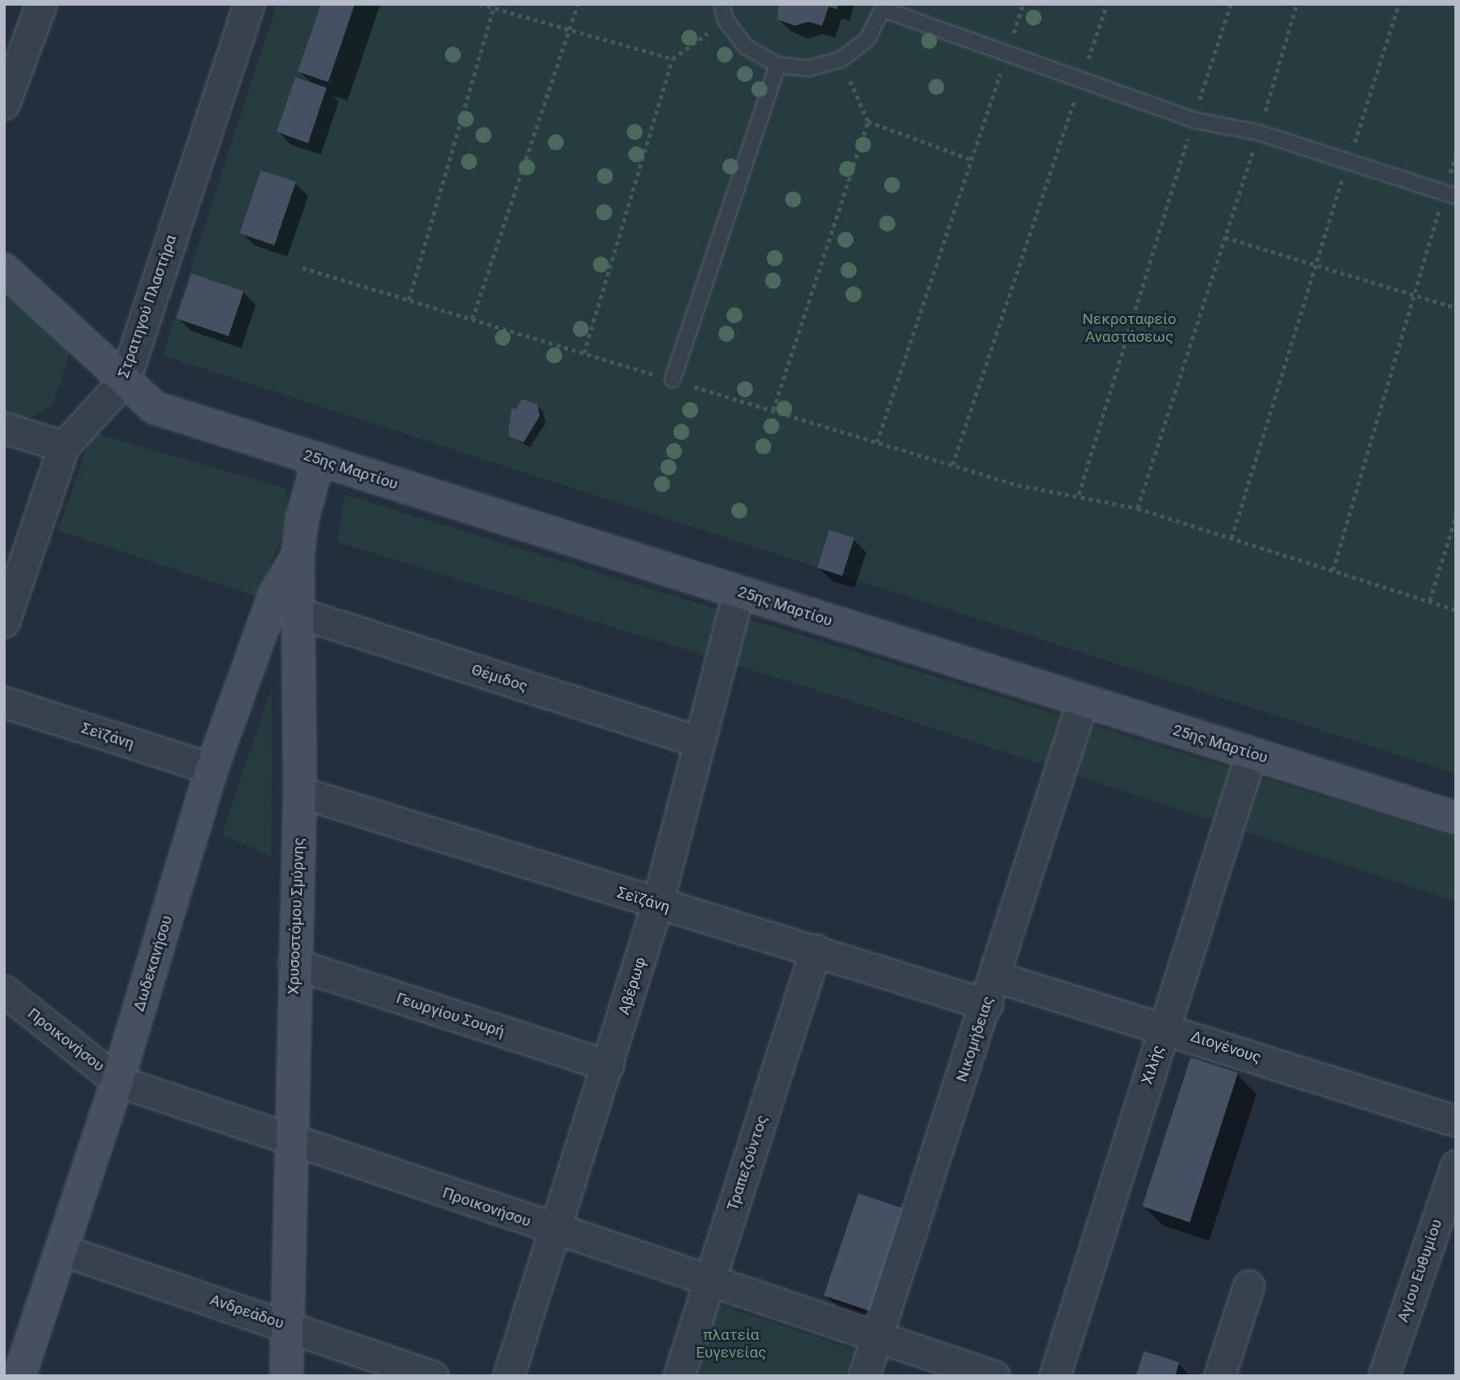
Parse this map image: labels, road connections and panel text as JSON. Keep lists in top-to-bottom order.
{
  "streets": {
    "street": [
      "Στρατηγού Πλαστήρα",
      "25ης Μαρτίου",
      "Θέμιδος",
      "Σεϊζάνη",
      "Χρυσοστόμου Σμύρνης",
      "Δωδεκανήσου",
      "Αβέρωφ",
      "Γεωργίου Σουρή",
      "Νικομήδειας",
      "Προικονήσου",
      "Διογένους",
      "Χιλής",
      "Τραπεζούντος",
      "Αγίου Ευθυμίου",
      "Ανδρεάδου"
    ]
  },
  "crossings": [
    ["Στρατηγού Πλαστήρα", "25ης Μαρτίου"],
    ["25ης Μαρτίου", "Χρυσοστόμου Σμύρνης"],
    ["25ης Μαρτίου", "Αβέρωφ"],
    ["25ης Μαρτίου", "Νικομήδειας"],
    ["25ης Μαρτίου", "Χιλής"],
    ["Θέμιδος", "Χρυσοστόμου Σμύρνης"],
    ["Θέμιδος", "Αβέρωφ"],
    ["Σεϊζάνη", "Χρυσοστόμου Σμύρνης"],
    ["Σεϊζάνη", "Δωδεκανήσου"],
    ["Σεϊζάνη", "Αβέρωφ"],
    ["Σεϊζάνη", "Νικομήδειας"],
    ["Σεϊζάνη", "Τραπεζούντος"],
    ["Χρυσοστόμου Σμύρνης", "Δωδεκανήσου"],
    ["Χρυσοστόμου Σμύρνης", "Γεωργίου Σουρή"],
    ["Χρυσοστόμου Σμύρνης", "Προικονήσου"],
    ["Χρυσοστόμου Σμύρνης", "Ανδρεάδου"],
    ["Δωδεκανήσου", "Προικονήσου"],
    ["Δωδεκανήσου", "Ανδρεάδου"],
    ["Αβέρωφ", "Γεωργίου Σουρή"],
    ["Αβέρωφ", "Προικονήσου"],
    ["Νικομήδειας", "Προικονήσου"],
    ["Νικομήδειας", "Διογένους"],
    ["Προικονήσου", "Τραπεζούντος"],
    ["Διογένους", "Χιλής"]
  ],
  "parks": ["Νεκροταφείο Αναστάσεως", "πλατεία Ευγενείας"]
}
